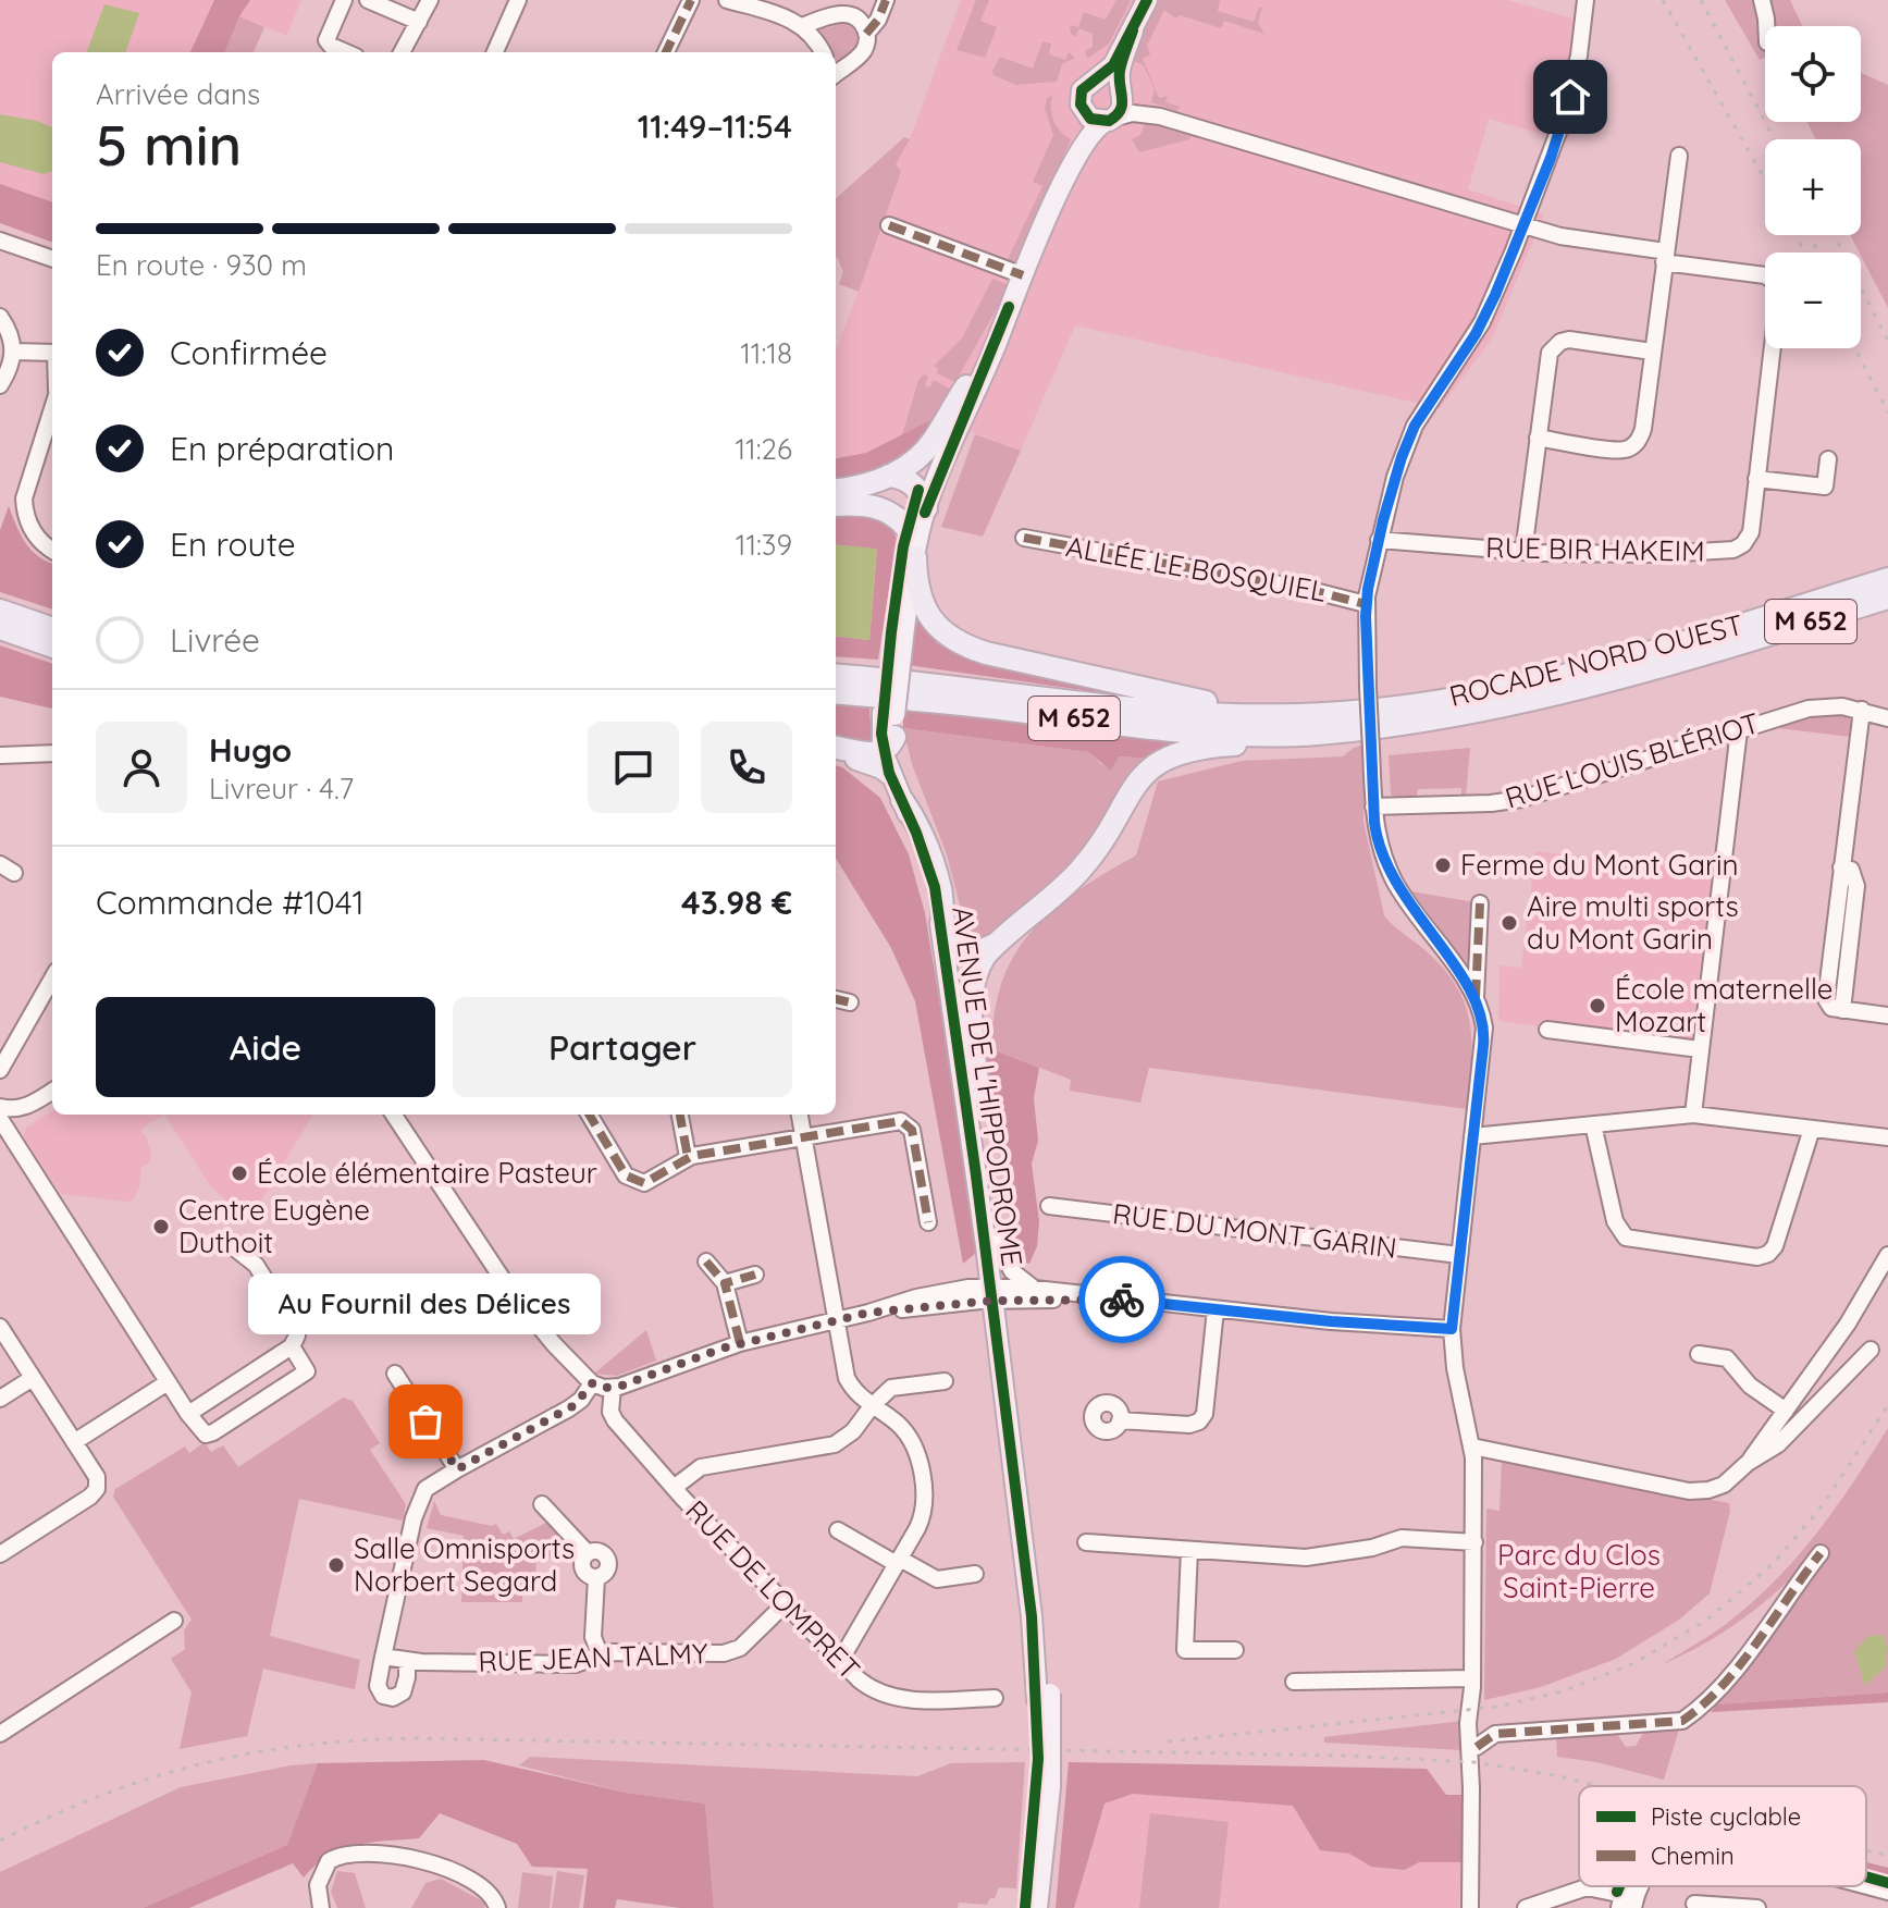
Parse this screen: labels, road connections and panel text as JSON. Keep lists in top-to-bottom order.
{
  "streets": {
    "highway": ["M 652", "ROCADE NORD OUEST"],
    "main road": ["AVENUE DE L'HIPPODROME"],
    "street": [
      "RUE BIR HAKEIM",
      "ALLÉE LE BOSQUIEL",
      "RUE LOUIS BLÉRIOT",
      "RUE DU MONT GARIN",
      "RUE DE LOMPRET",
      "RUE JEAN TALMY"
    ]
  },
  "crossings": [
    ["RUE DE LOMPRET", "RUE JEAN TALMY"]
  ],
  "parks": ["Parc du Clos Saint-Pierre"],
  "places": [
    "Ferme du Mont Garin",
    "Aire multi sports du Mont Garin",
    "École maternelle Mozart",
    "École élémentaire Pasteur",
    "Centre Eugène Duthoit",
    "Au Fournil des Délices",
    "Salle Omnisports Norbert Segard"
  ],
  "legend": ["Piste cyclable", "Chemin"],
  "page": {
    "map_buttons": ["+", "−"],
    "heading": ["5 min", "Arrivée dans", "11:49–11:54"],
    "panel": [
      "Hugo",
      "Livreur · 4.7",
      "Commande #1041",
      "43.98 €"
    ],
    "bar": "En route · 930 m",
    "list": [
      ["Confirmée", "11:18"],
      ["En préparation", "11:26"],
      ["En route", "11:39"],
      "Livrée"
    ],
    "buttons": ["Aide", "Partager"],
    "bubble": "Au Fournil des Délices"
  }
}
